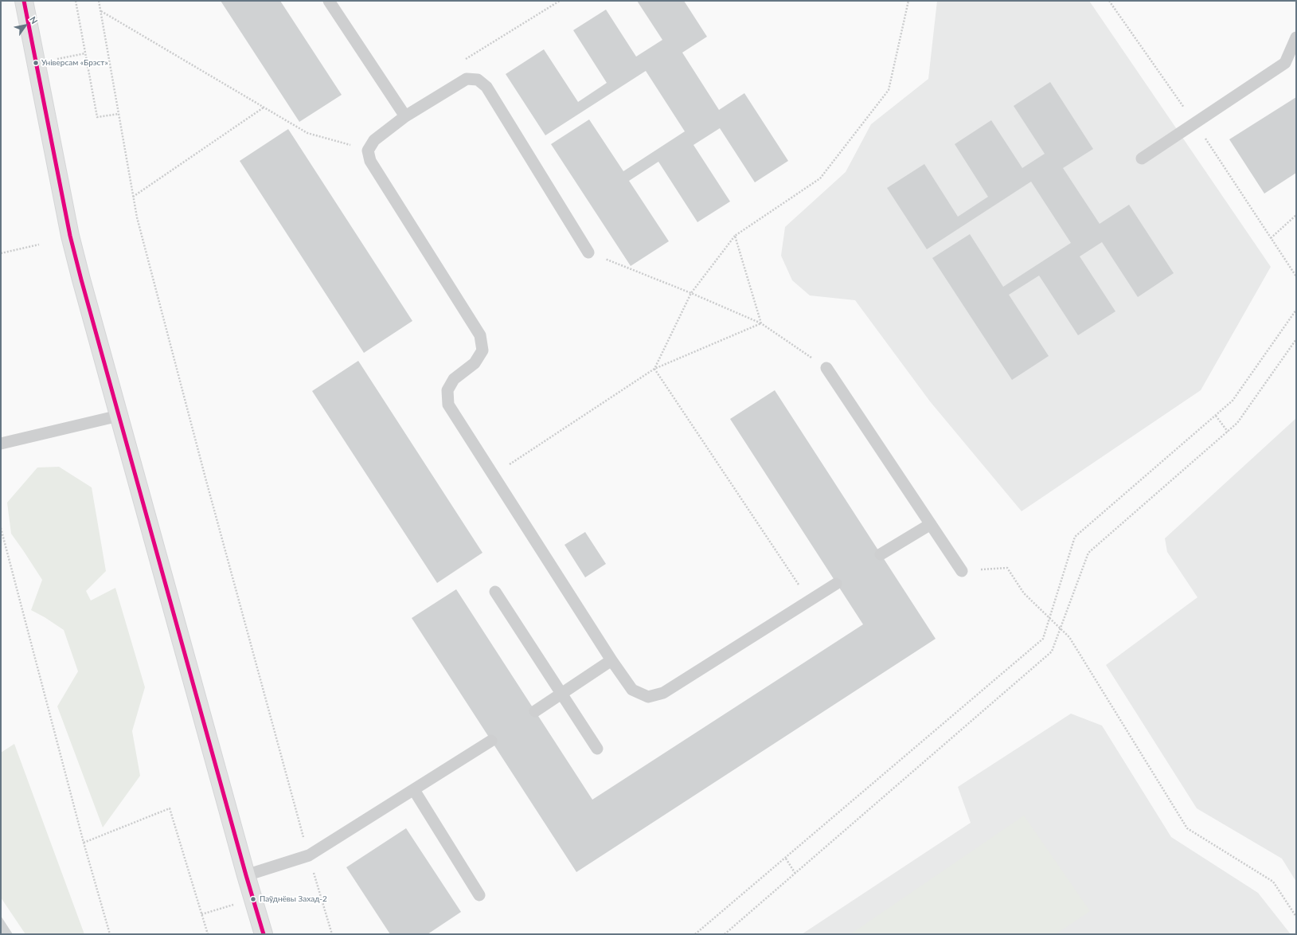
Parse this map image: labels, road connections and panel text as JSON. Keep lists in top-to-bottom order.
{
  "places": ["Універсам «Брэст»", "Паўднёвы Захад-2"],
  "north": "top right"
}
